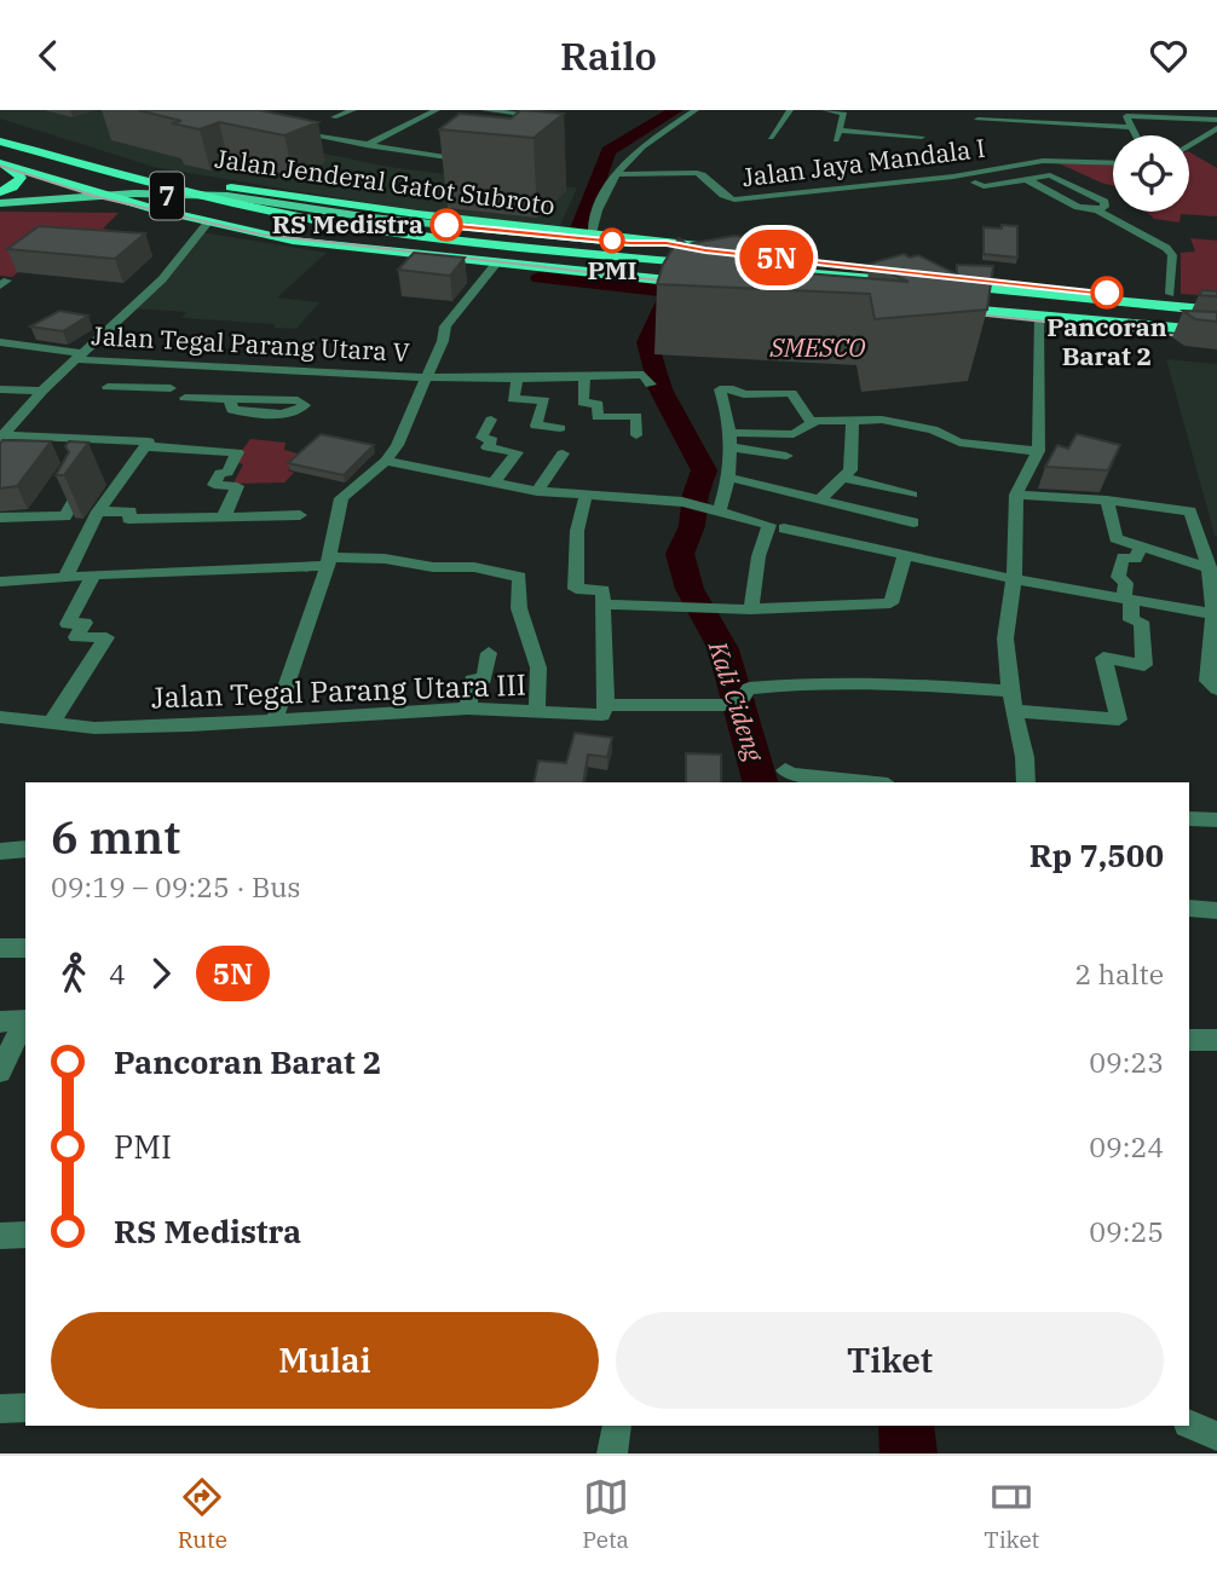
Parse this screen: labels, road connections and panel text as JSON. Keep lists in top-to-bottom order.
{
  "streets": {
    "highway": ["Jalan Jenderal Gatot Subroto", "7"],
    "street": ["Jalan Jaya Mandala I", "Jalan Tegal Parang Utara V", "Jalan Tegal Parang Utara III"]
  },
  "crossings": [
    ["Jalan Jenderal Gatot Subroto", "7"]
  ],
  "water": ["Kali Cideng"],
  "parks": ["SMESCO"],
  "places": ["RS Medistra", "PMI", "Pancoran Barat 2"],
  "lines": ["bus line 5N"],
  "page": {
    "header": "Railo",
    "on_map": "5N",
    "heading": ["6 mnt", "09:19 – 09:25 · Bus", "Rp 7,500"],
    "legs": ["4", "5N", "2 halte"],
    "list": [
      {
        "name": "Pancoran Barat 2",
        "value": "09:23"
      },
      {
        "name": "PMI",
        "value": "09:24"
      },
      {
        "name": "RS Medistra",
        "value": "09:25"
      }
    ],
    "buttons": ["Mulai", "Tiket"],
    "tabs": ["Rute", "Peta", "Tiket"]
  }
}
